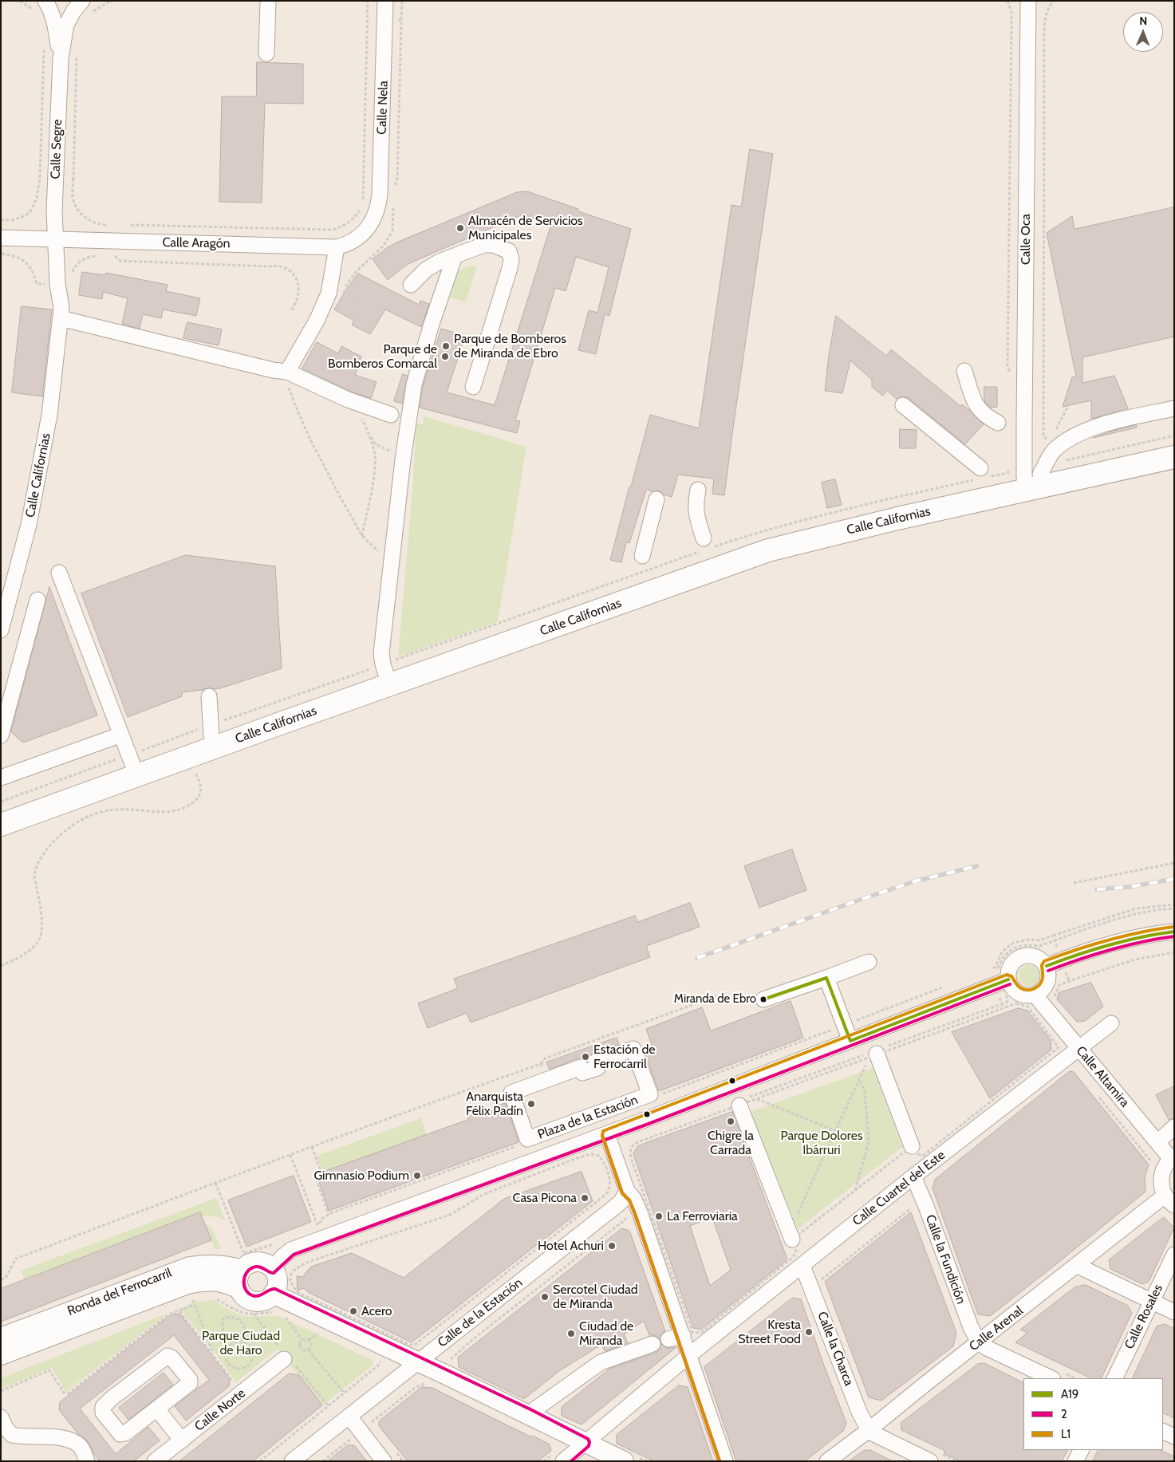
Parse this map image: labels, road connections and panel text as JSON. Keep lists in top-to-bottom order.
{
  "streets": {
    "highway": ["Calle Californias"],
    "main road": ["Ronda del Ferrocarril"],
    "street": [
      "Calle Nela",
      "Calle Segre",
      "Calle Oca",
      "Calle Aragón",
      "Calle Altamira",
      "Plaza de la Estación",
      "Calle Cuartel del Este",
      "Calle la Fundición",
      "Calle de la Estación",
      "Calle Rosales",
      "Calle Arenal",
      "Calle la Charca",
      "Calle Norte"
    ]
  },
  "crossings": [
    ["Calle Nela", "Calle Aragón"],
    ["Calle Segre", "Calle Aragón"],
    ["Calle Segre", "Calle Californias"],
    ["Calle Oca", "Calle Californias"],
    ["Calle Aragón", "Calle Californias"],
    ["Calle Altamira", "Calle Cuartel del Este"],
    ["Calle Cuartel del Este", "Calle la Fundición"],
    ["Calle Cuartel del Este", "Calle la Charca"],
    ["Calle la Fundición", "Calle Arenal"],
    ["Calle Arenal", "Calle la Charca"]
  ],
  "parks": ["Parque Dolores Ibárruri", "Parque Ciudad de Haro"],
  "places": [
    "Almacén de Servicios Municipales",
    "Parque de Bomberos de Miranda de Ebro",
    "Parque de Bomberos Comarcal",
    "Miranda de Ebro",
    "Estación de Ferrocarril",
    "Anarquista Félix Padín",
    "Chigre la Carrada",
    "Gimnasio Podium",
    "Casa Picona",
    "La Ferroviaria",
    "Hotel Achuri",
    "Sercotel Ciudad de Miranda",
    "Acero",
    "Kresta Street Food",
    "Ciudad de Miranda"
  ],
  "lines": ["transit line L1", "transit line A19", "transit line 2"],
  "legend": ["A19", "2", "L1"],
  "north": "top"
}
